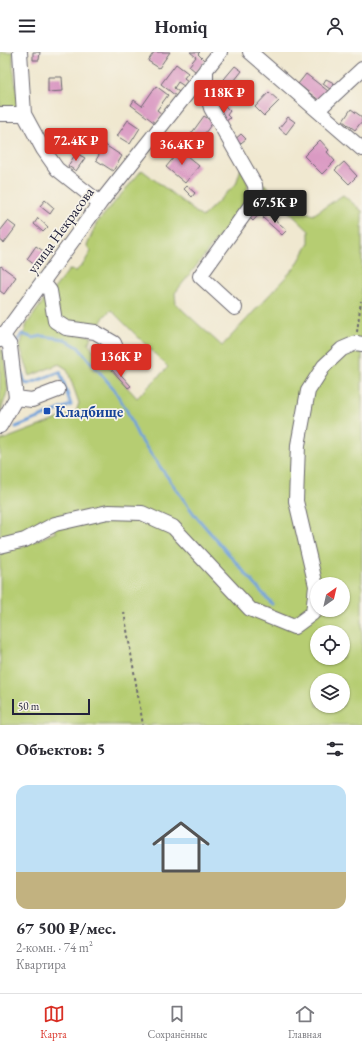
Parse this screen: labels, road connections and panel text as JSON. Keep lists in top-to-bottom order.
{
  "streets": {
    "street": ["улица Некрасова"]
  },
  "places": {
    "transit": ["Кладбище"]
  },
  "scale_bar": "50 m",
  "north": "top right",
  "page": {
    "header": "Homiq",
    "price": [
      "118K ₽",
      "72.4K ₽",
      "36.4K ₽",
      "67.5K ₽",
      "136K ₽"
    ],
    "scale": "50 m",
    "heading": "Объектов: 5",
    "list": [
      {
        "name": "67 500 ₽/мес.",
        "note": "2-комн. · 74 m² · Квартира"
      }
    ],
    "tabs": ["Карта", "Сохранённые", "Главная"]
  }
}
